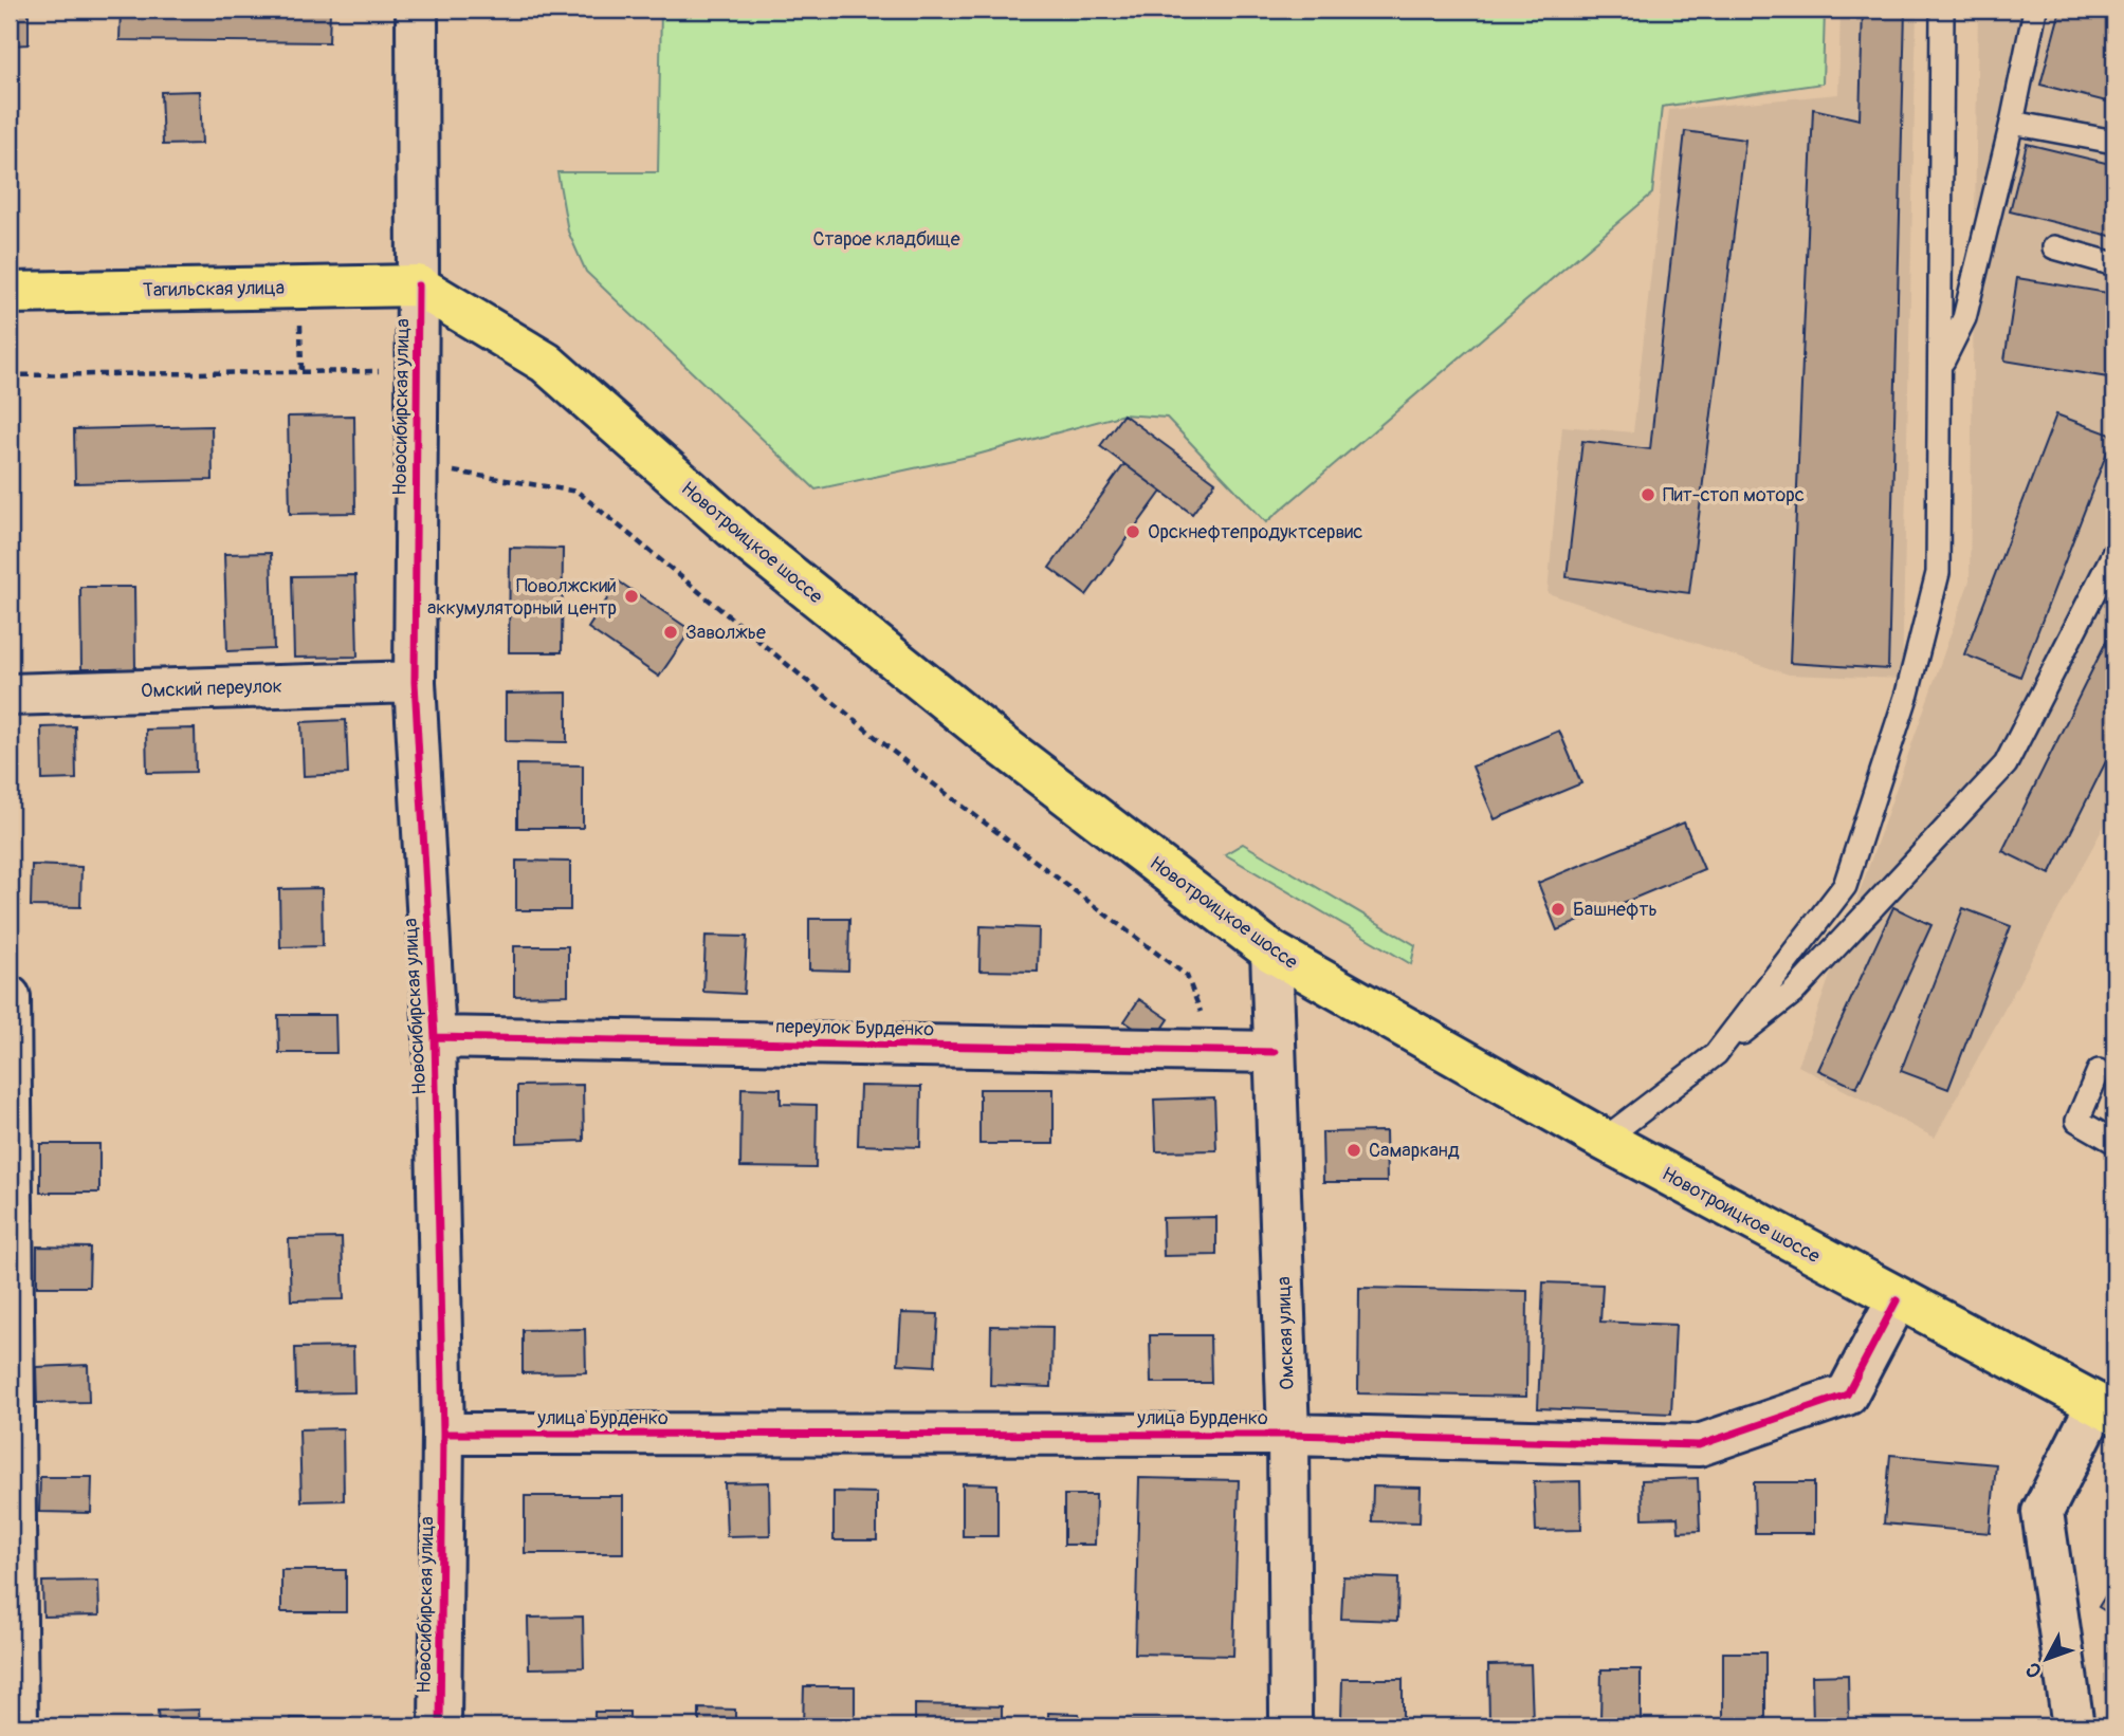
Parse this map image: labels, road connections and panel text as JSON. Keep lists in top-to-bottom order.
{
  "streets": {
    "main road": ["Тагильская улица", "Новотроицкое шоссе"],
    "street": [
      "Новосибирская улица",
      "Омский переулок",
      "переулок Бурденко",
      "Омская улица",
      "улица Бурденко"
    ]
  },
  "crossings": [
    ["Тагильская улица", "Новосибирская улица"],
    ["Тагильская улица", "Новотроицкое шоссе"],
    ["Новосибирская улица", "Новотроицкое шоссе"],
    ["Новосибирская улица", "Омский переулок"],
    ["Новосибирская улица", "переулок Бурденко"],
    ["Новосибирская улица", "улица Бурденко"],
    ["Новотроицкое шоссе", "Омская улица"],
    ["Новотроицкое шоссе", "улица Бурденко"],
    ["переулок Бурденко", "Омская улица"],
    ["Омская улица", "улица Бурденко"]
  ],
  "parks": ["Старое кладбище"],
  "places": [
    "Пит-стоп моторс",
    "Орскнефтепродуктсервис",
    "Поволжский аккумуляторный центр",
    "Заволжье",
    "Башнефть",
    "Самарканд"
  ],
  "north": "bottom left"
}
